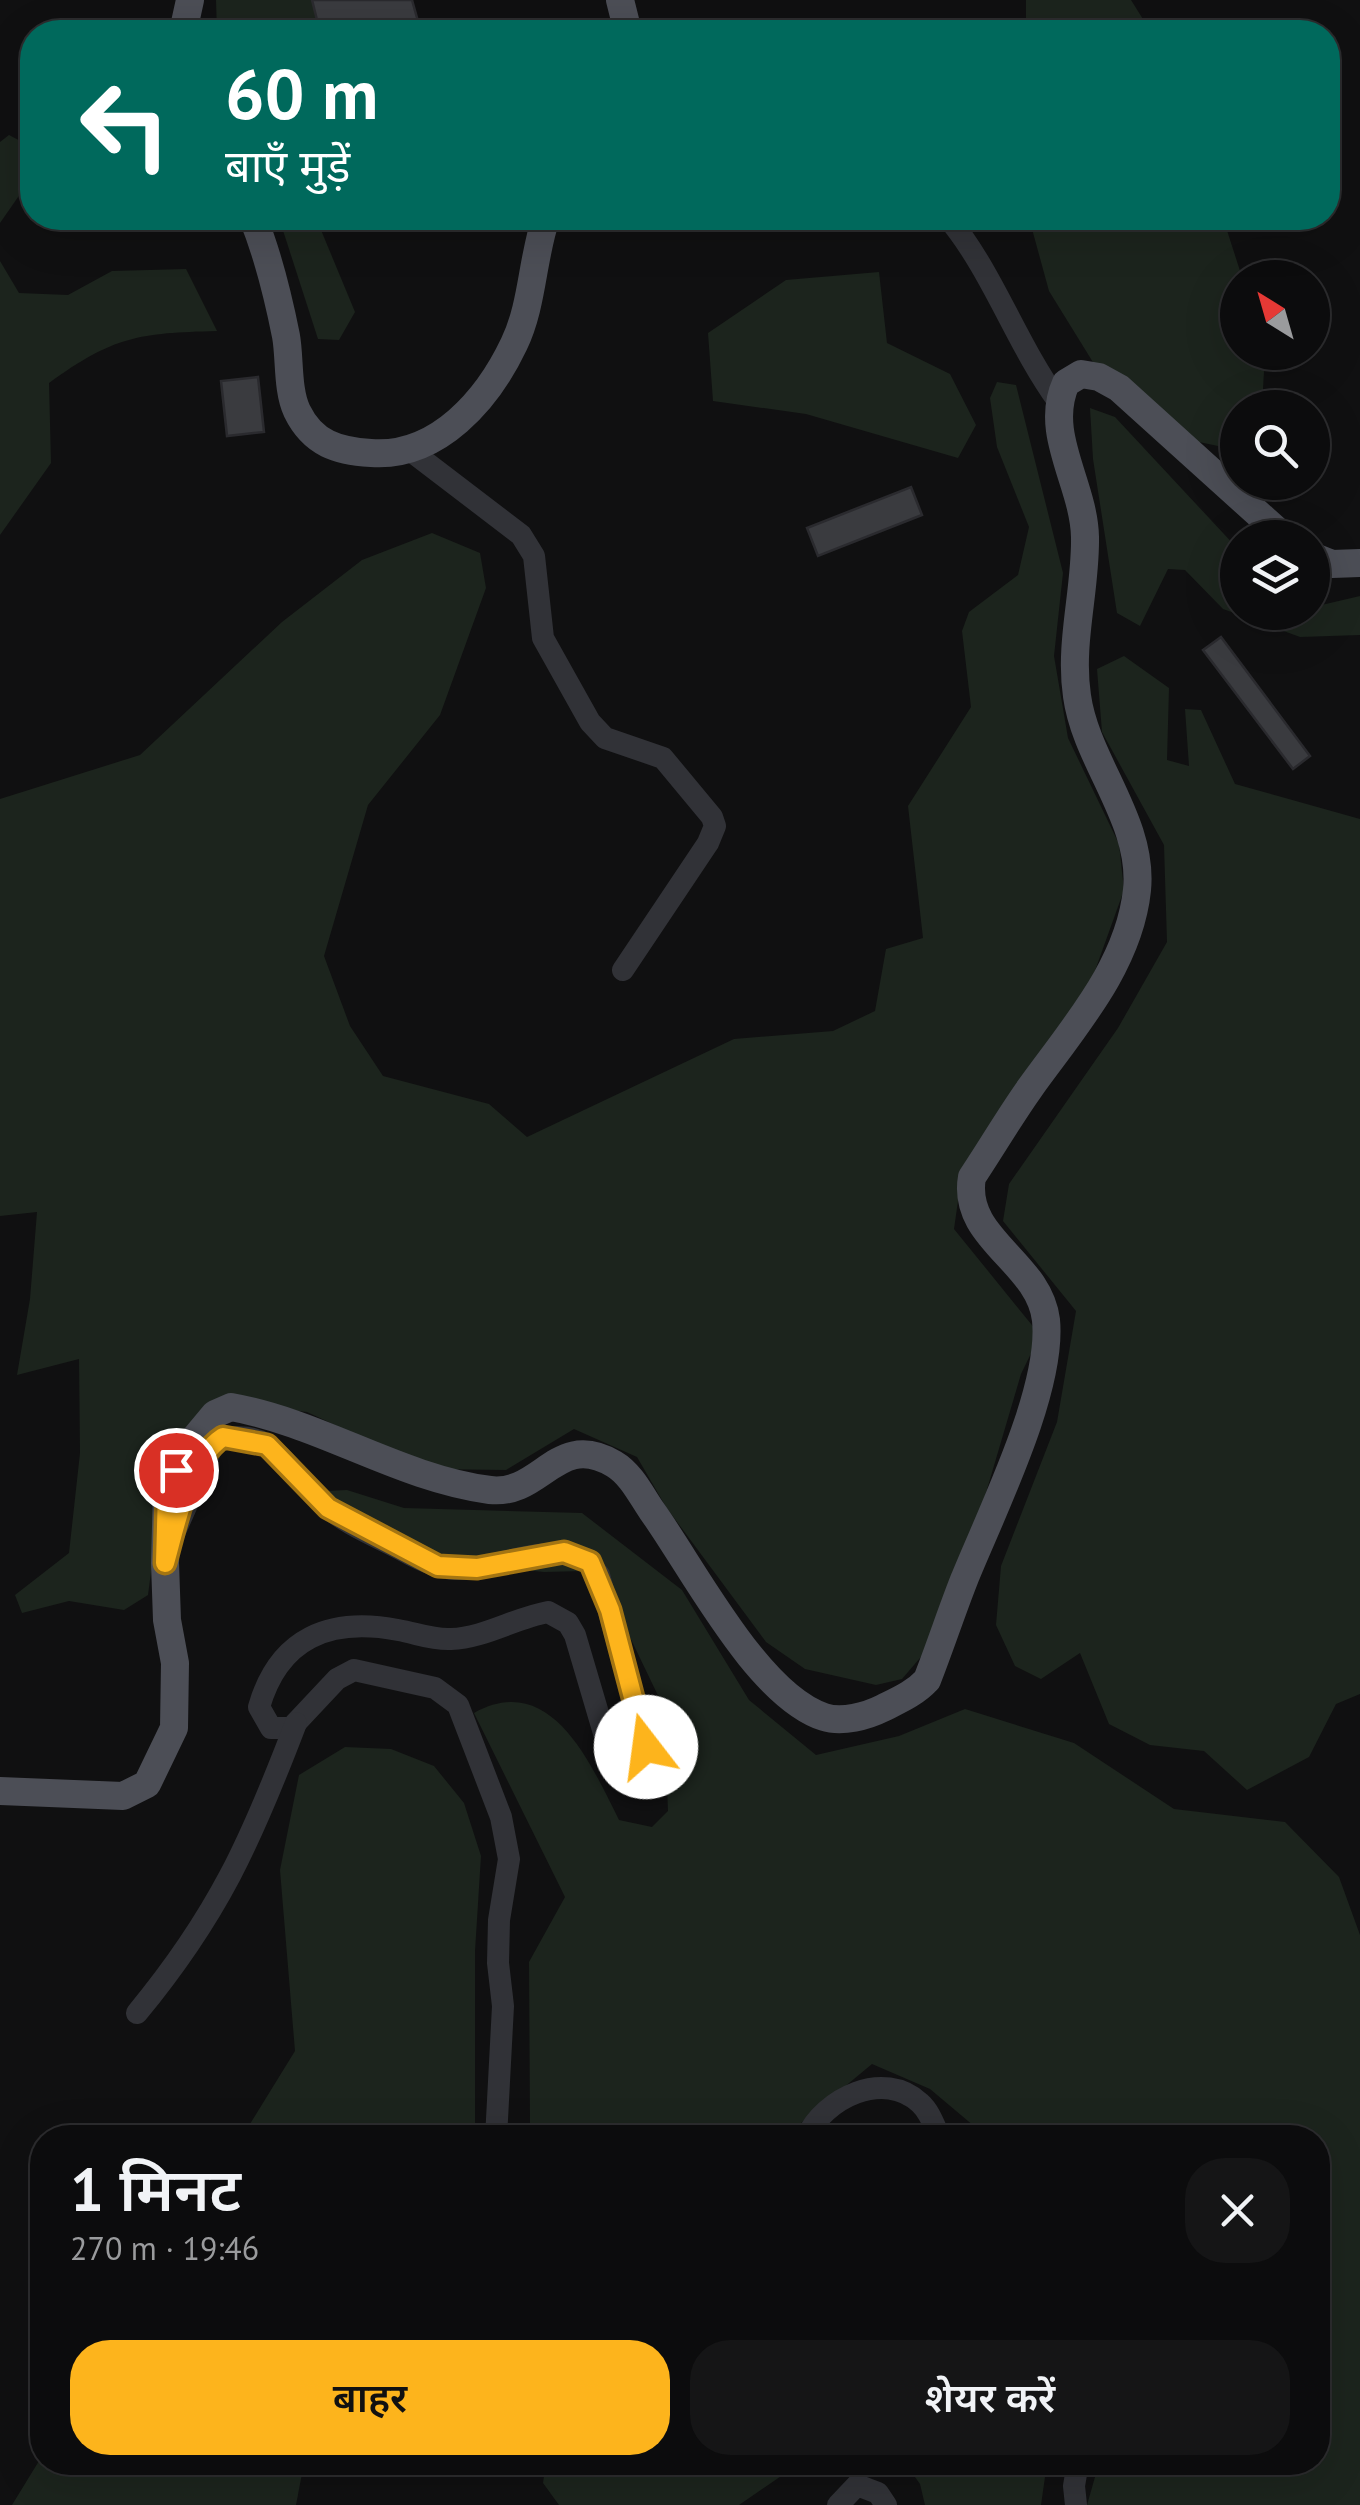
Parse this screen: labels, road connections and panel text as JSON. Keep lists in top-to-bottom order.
{
  "north": "top left",
  "page": {
    "turn": ["60 m", "बाएँ मुड़ें"],
    "heading": ["1 मिनट", "270 m · 19:46"],
    "buttons": ["बाहर", "शेयर करें"]
  }
}
